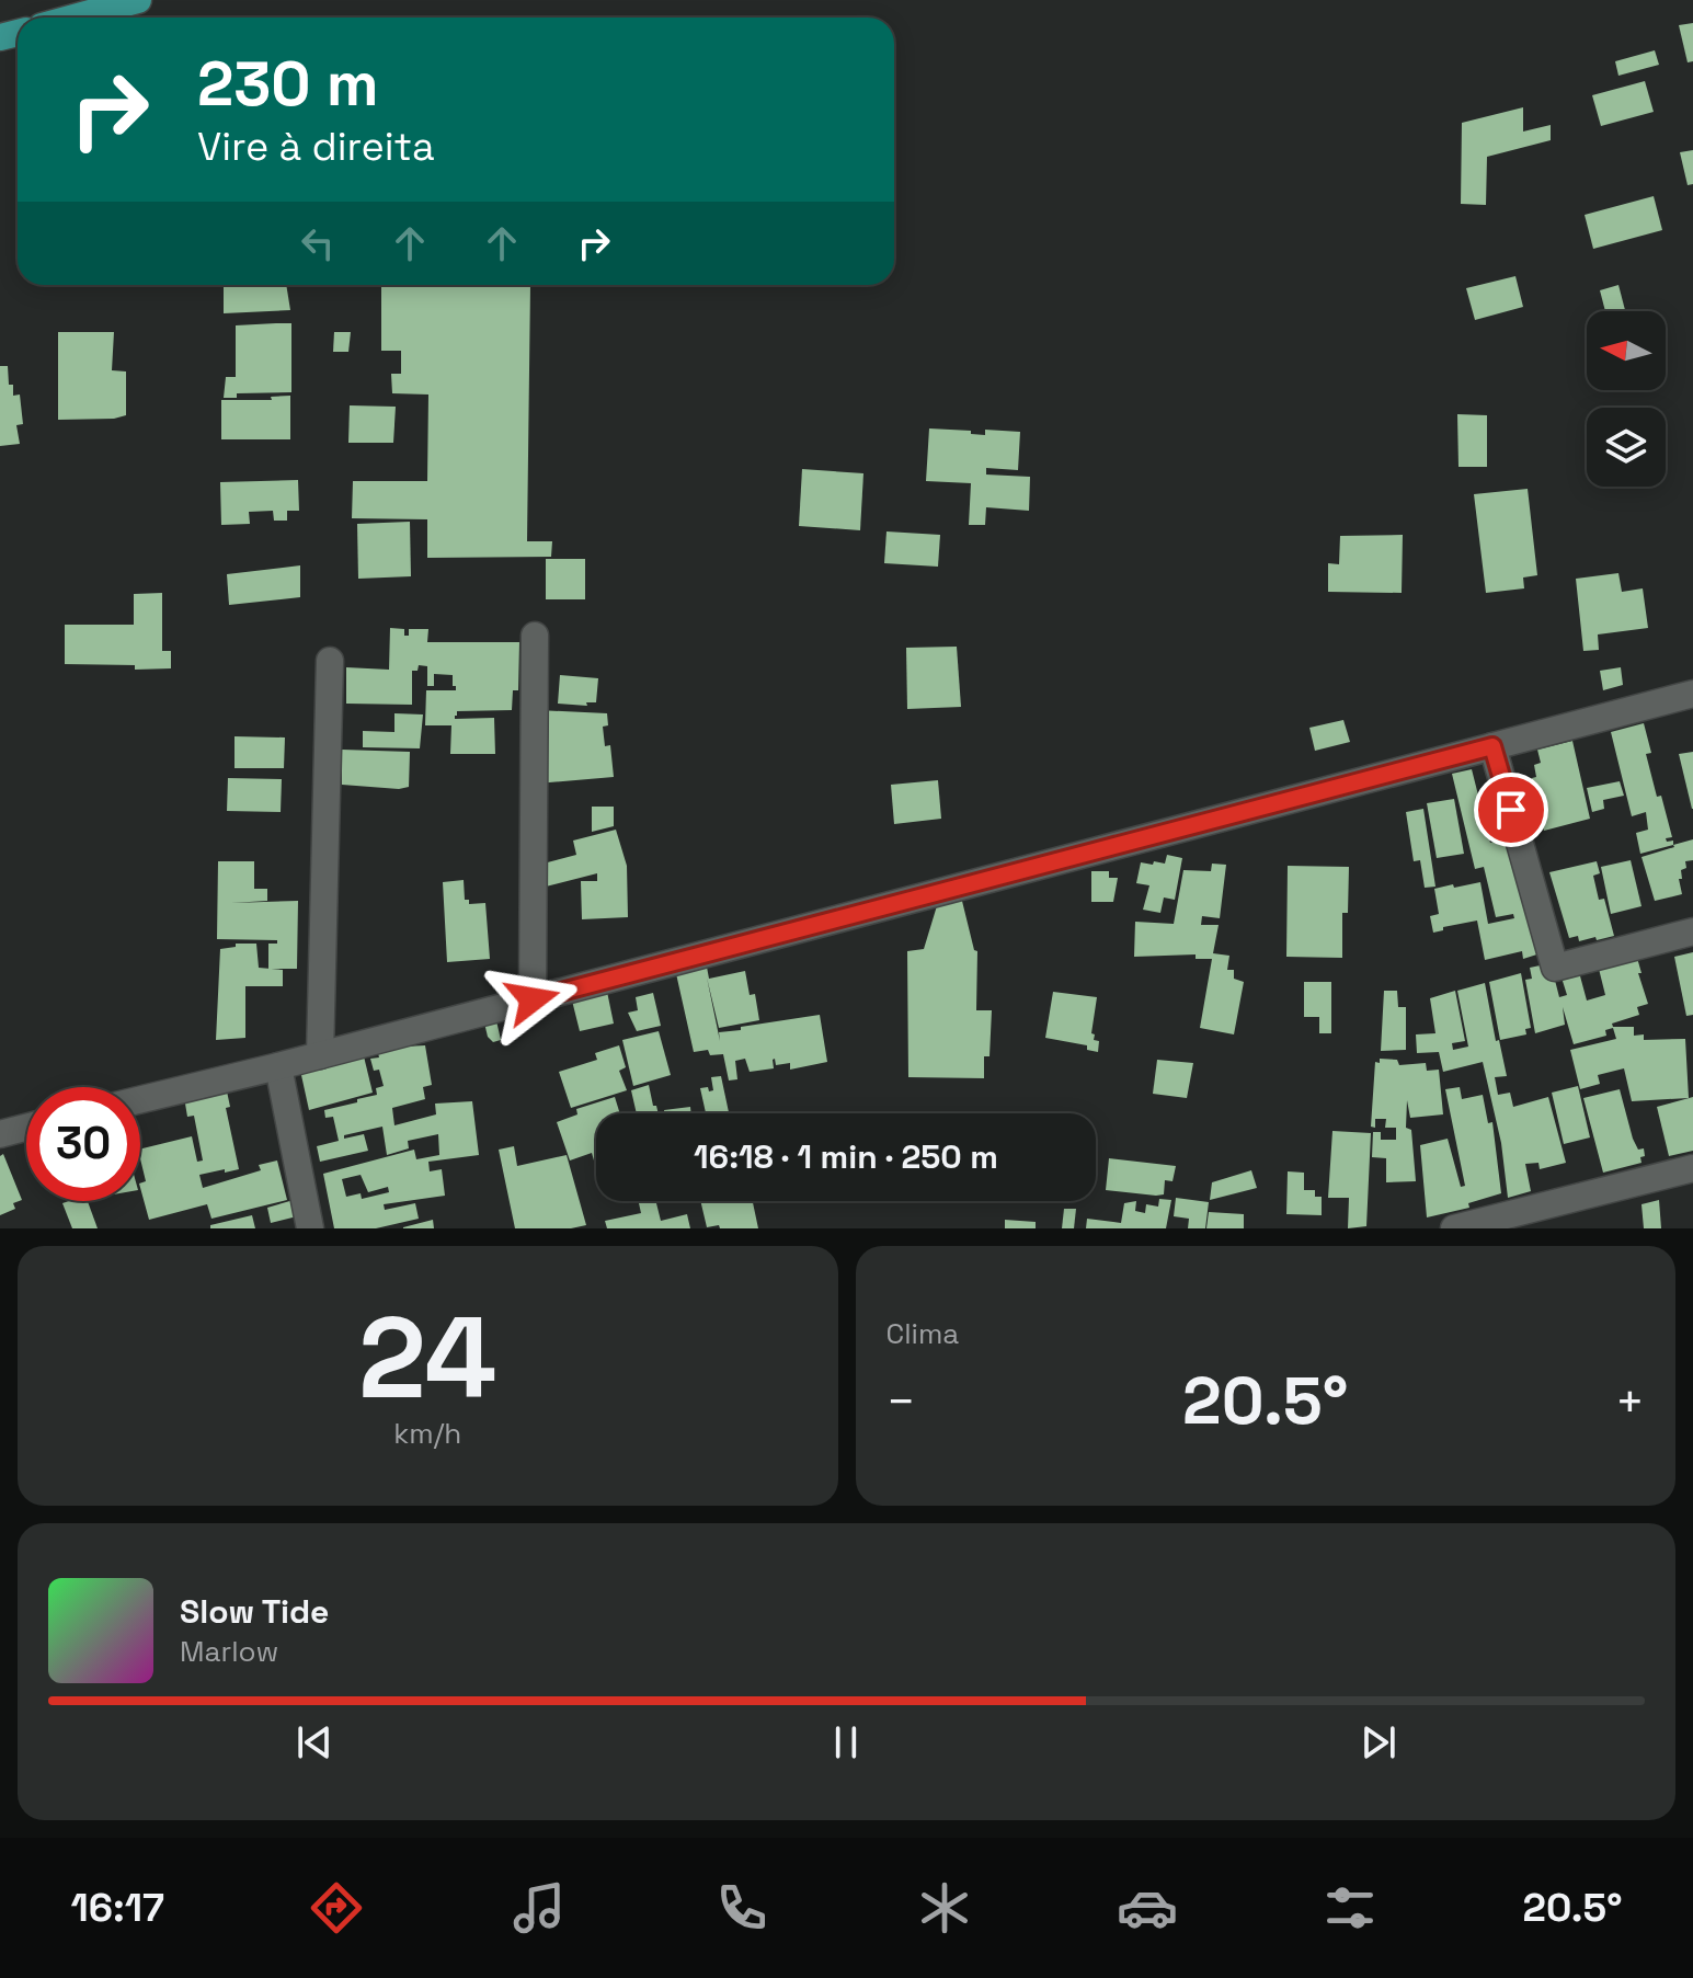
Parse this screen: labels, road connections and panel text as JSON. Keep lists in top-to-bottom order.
{
  "north": "left",
  "page": {
    "turn": ["230 m", "Vire à direita"],
    "limit": "30",
    "trip": "16:18 · 1 min · 250 m",
    "tile": [
      ["24", "km/h"],
      "Clima"
    ],
    "heat": ["−", "20.5°", "+"],
    "song": ["Slow Tide", "Marlow"],
    "tabs": ["16:17", "20.5°"]
  }
}
